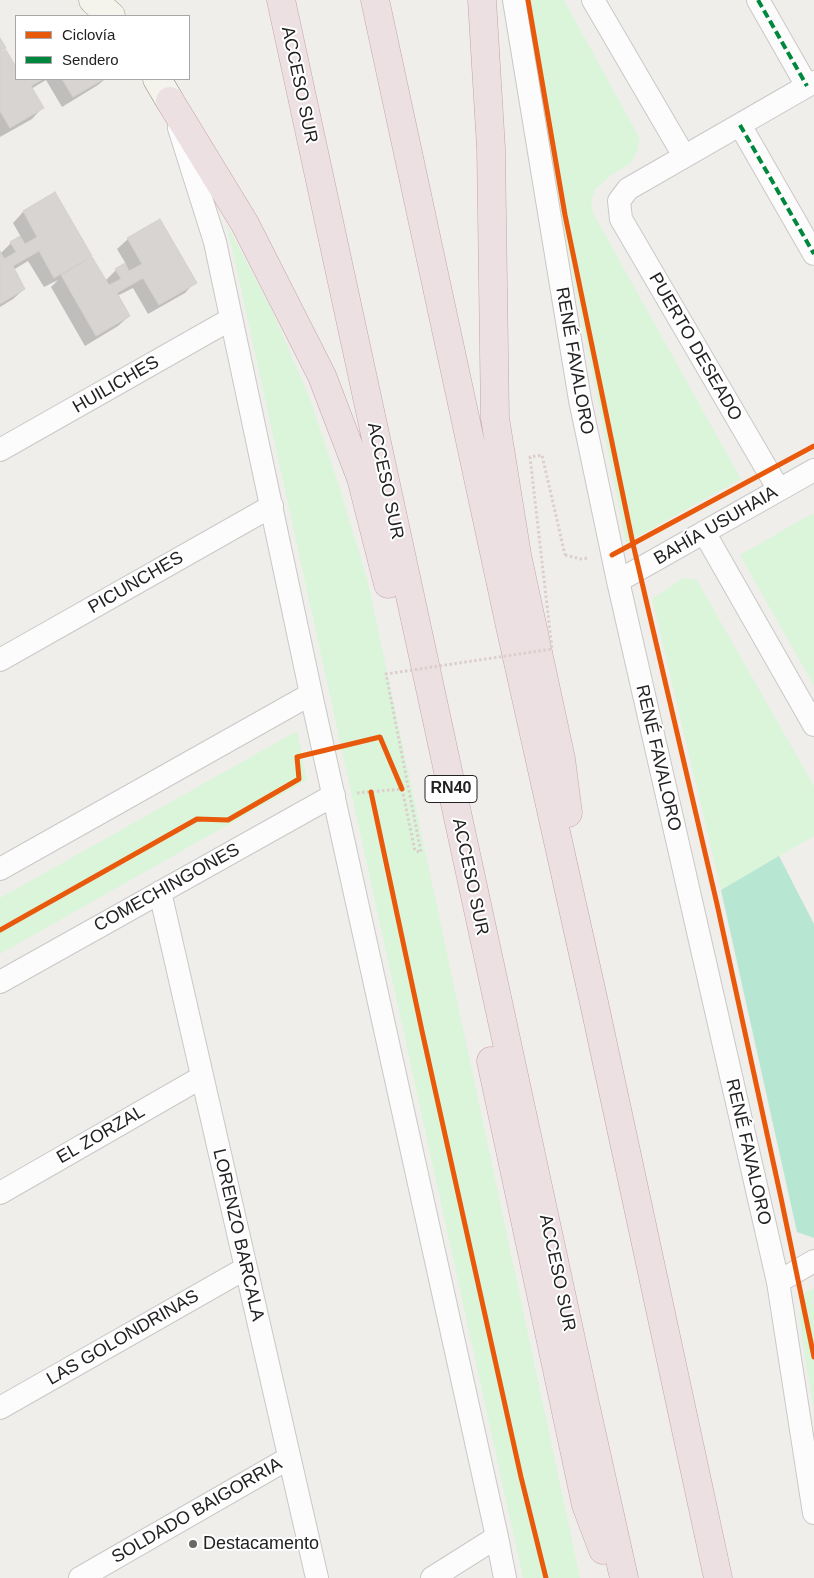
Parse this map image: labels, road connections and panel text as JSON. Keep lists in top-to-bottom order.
{
  "streets": {
    "highway": ["ACCESO SUR", "RN40"],
    "street": [
      "PUERTO DESEADO",
      "RENÉ FAVALORO",
      "HUILICHES",
      "BAHÍA USUHAIA",
      "PICUNCHES",
      "COMECHINGONES",
      "EL ZORZAL",
      "LORENZO BARCALA",
      "LAS GOLONDRINAS",
      "SOLDADO BAIGORRIA"
    ]
  },
  "crossings": [
    ["PUERTO DESEADO", "BAHÍA USUHAIA"],
    ["RENÉ FAVALORO", "BAHÍA USUHAIA"],
    ["COMECHINGONES", "LORENZO BARCALA"],
    ["EL ZORZAL", "LORENZO BARCALA"],
    ["LORENZO BARCALA", "LAS GOLONDRINAS"],
    ["LORENZO BARCALA", "SOLDADO BAIGORRIA"]
  ],
  "places": ["Destacamento"],
  "legend": ["Ciclovía", "Sendero"]
}
